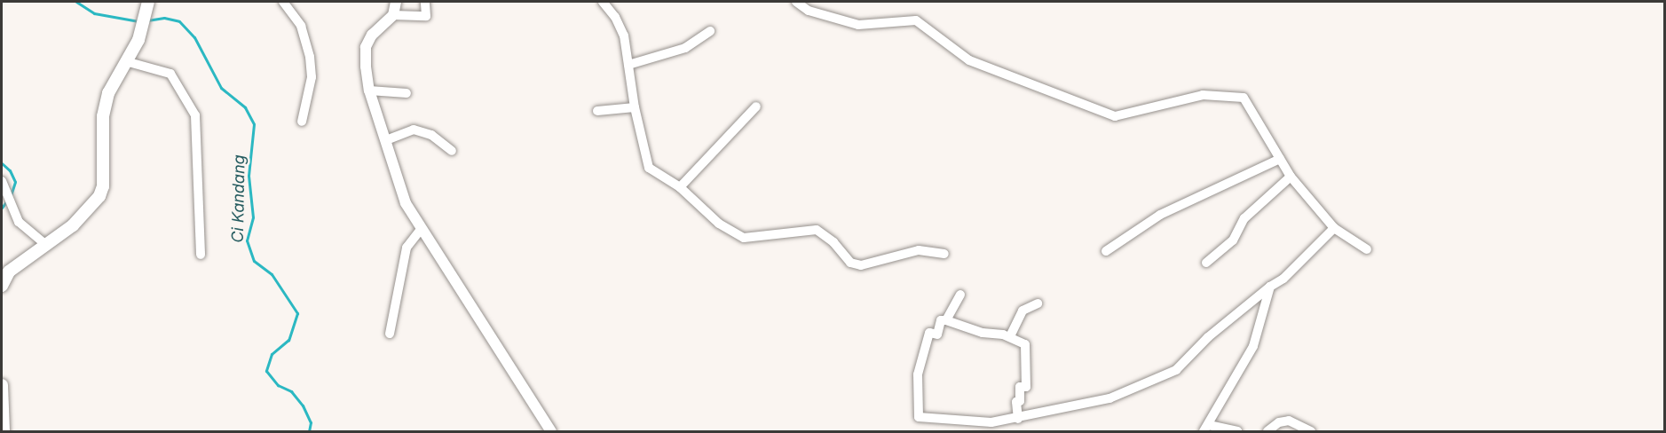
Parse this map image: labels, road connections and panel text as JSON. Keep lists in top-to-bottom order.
{
  "water": ["Ci Kandang"]
}
